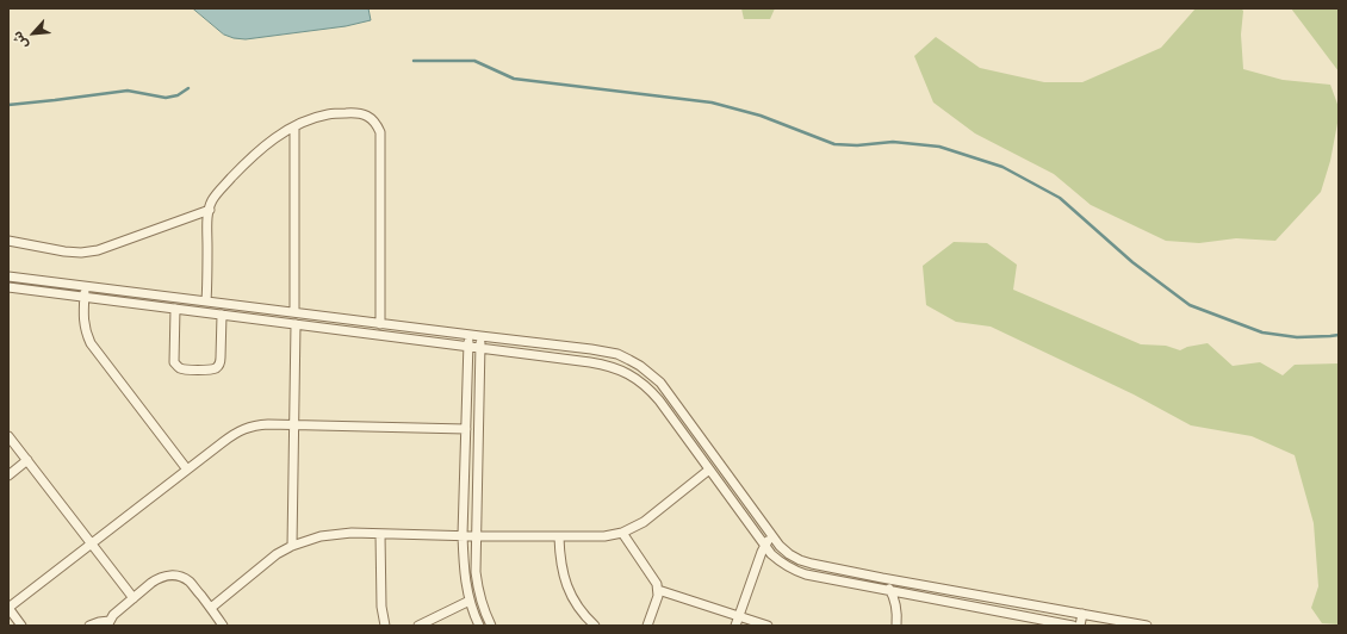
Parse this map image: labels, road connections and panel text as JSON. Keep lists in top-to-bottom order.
{
  "north": "bottom left"
}
